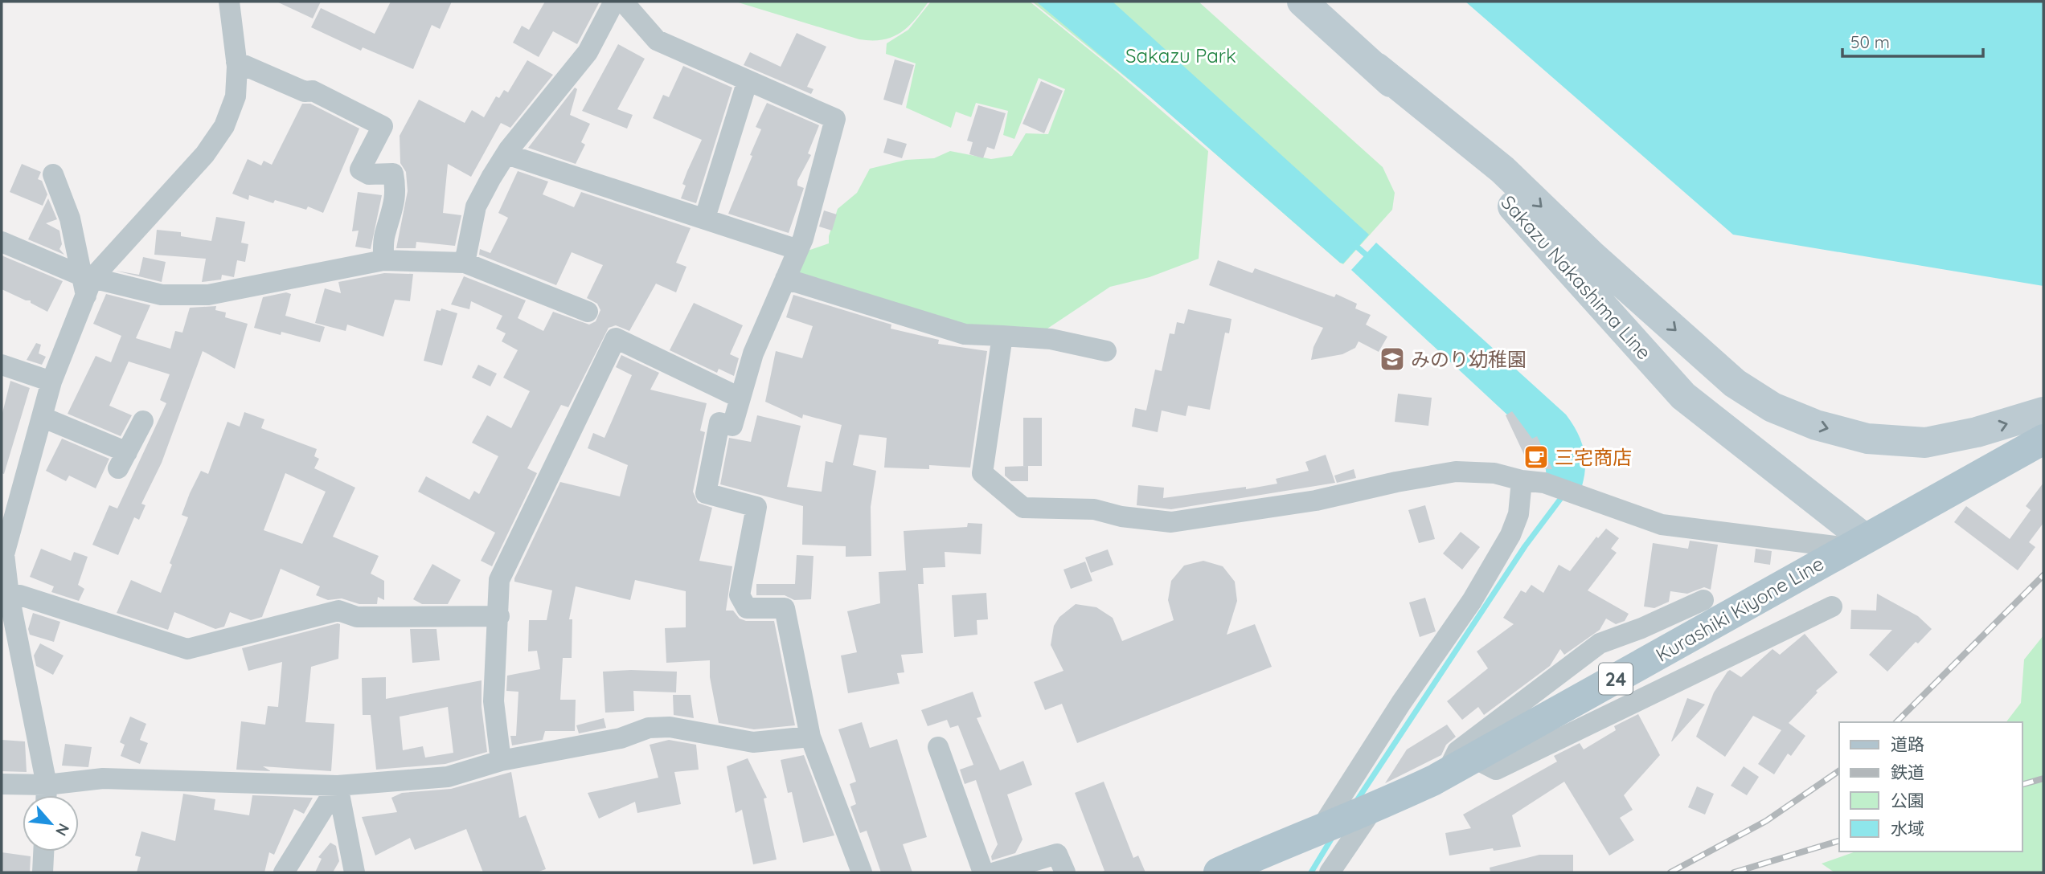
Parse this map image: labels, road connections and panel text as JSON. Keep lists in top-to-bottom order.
{
  "streets": {
    "main road": ["Sakazu Nakashima Line", "Kurashiki Kiyone Line", "24"]
  },
  "crossings": [
    ["Sakazu Nakashima Line", "Kurashiki Kiyone Line"]
  ],
  "parks": ["Sakazu Park"],
  "places": {
    "school or university": ["みのり幼稚園"],
    "cafe": ["三宅商店"]
  },
  "legend": [
    "道路",
    "鉄道",
    "公園",
    "水域"
  ],
  "scale_bar": "50 m",
  "north": "bottom right"
}
